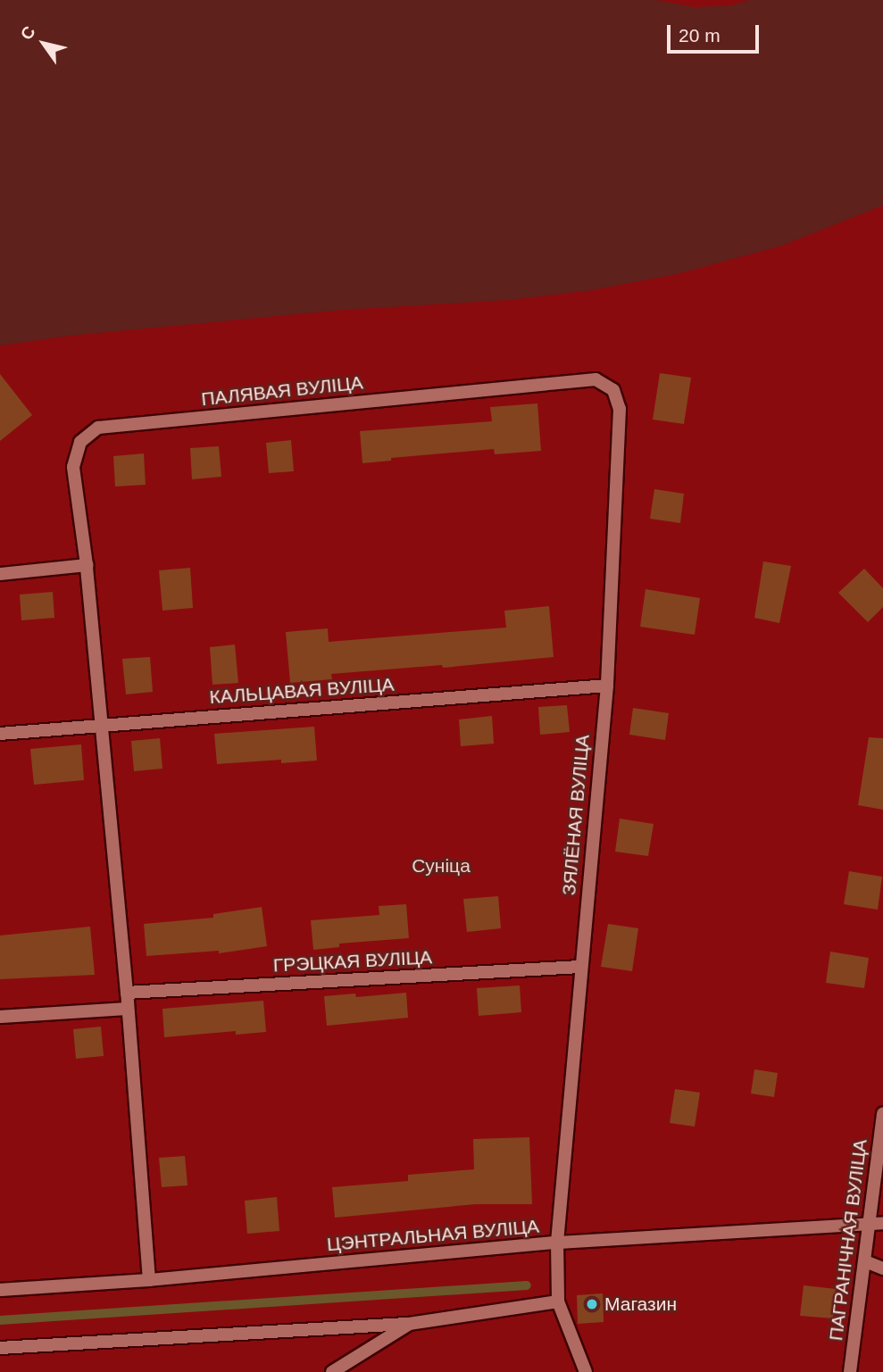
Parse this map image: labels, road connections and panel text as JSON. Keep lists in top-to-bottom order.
{
  "streets": {
    "lane": [
      "ПАЛЯВАЯ ВУЛІЦА",
      "КАЛЬЦАВАЯ ВУЛІЦА",
      "ЗЯЛЁНАЯ ВУЛІЦА",
      "ГРЭЦКАЯ ВУЛІЦА",
      "ЦЭНТРАЛЬНАЯ ВУЛІЦА",
      "ПАГРАНІЧНАЯ ВУЛІЦА"
    ]
  },
  "crossings": [
    ["ПАЛЯВАЯ ВУЛІЦА", "КАЛЬЦАВАЯ ВУЛІЦА"],
    ["ПАЛЯВАЯ ВУЛІЦА", "ЗЯЛЁНАЯ ВУЛІЦА"],
    ["ПАЛЯВАЯ ВУЛІЦА", "ГРЭЦКАЯ ВУЛІЦА"],
    ["ПАЛЯВАЯ ВУЛІЦА", "ЦЭНТРАЛЬНАЯ ВУЛІЦА"],
    ["КАЛЬЦАВАЯ ВУЛІЦА", "ЗЯЛЁНАЯ ВУЛІЦА"],
    ["ЗЯЛЁНАЯ ВУЛІЦА", "ГРЭЦКАЯ ВУЛІЦА"],
    ["ЗЯЛЁНАЯ ВУЛІЦА", "ЦЭНТРАЛЬНАЯ ВУЛІЦА"],
    ["ЦЭНТРАЛЬНАЯ ВУЛІЦА", "ПАГРАНІЧНАЯ ВУЛІЦА"]
  ],
  "parks": ["Суніца"],
  "places": ["Магазин"],
  "scale_bar": "20 m",
  "north": "top left"
}
